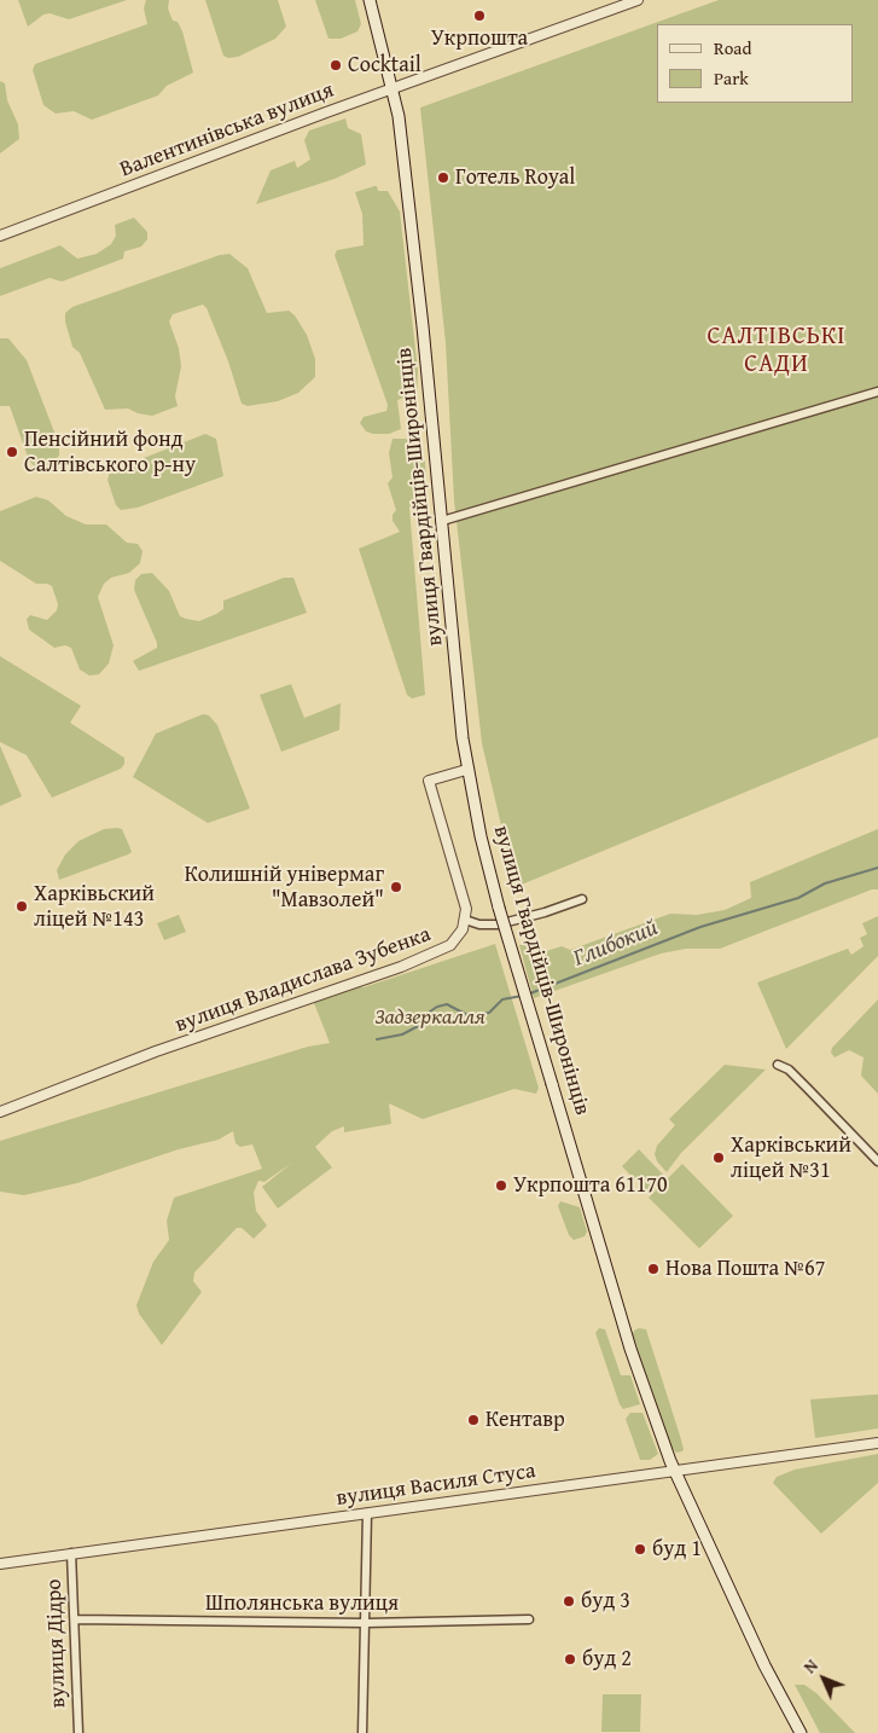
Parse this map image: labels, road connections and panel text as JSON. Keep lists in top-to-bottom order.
{
  "streets": {
    "main road": ["вулиця Гвардійців-Широнінців"],
    "street": [
      "Валентинівська вулиця",
      "вулиця Владислава Зубенка",
      "вулиця Василя Стуса",
      "Шполянська вулиця",
      "вулиця Дідро"
    ]
  },
  "crossings": [
    ["Валентинівська вулиця", "вулиця Гвардійців-Широнінців"],
    ["вулиця Гвардійців-Широнінців", "вулиця Василя Стуса"],
    ["вулиця Василя Стуса", "вулиця Дідро"],
    ["Шполянська вулиця", "вулиця Дідро"]
  ],
  "districts": ["САЛТІВСЬКІ САДИ"],
  "water": ["Глибокий"],
  "parks": ["Задзеркалля"],
  "places": [
    "Укрпошта",
    "Cocktail",
    "Готель Royal",
    "Пенсійний фонд Салтівського р-ну",
    "Колишній універмаг \"Мавзолей\"",
    "Харківьский ліцей №143",
    "Харківський ліцей №31",
    "Укрпошта 61170",
    "Нова Пошта №67",
    "Кентавр",
    "буд 1",
    "буд 3",
    "буд 2"
  ],
  "legend": ["Road", "Park"],
  "north": "top left"
}
